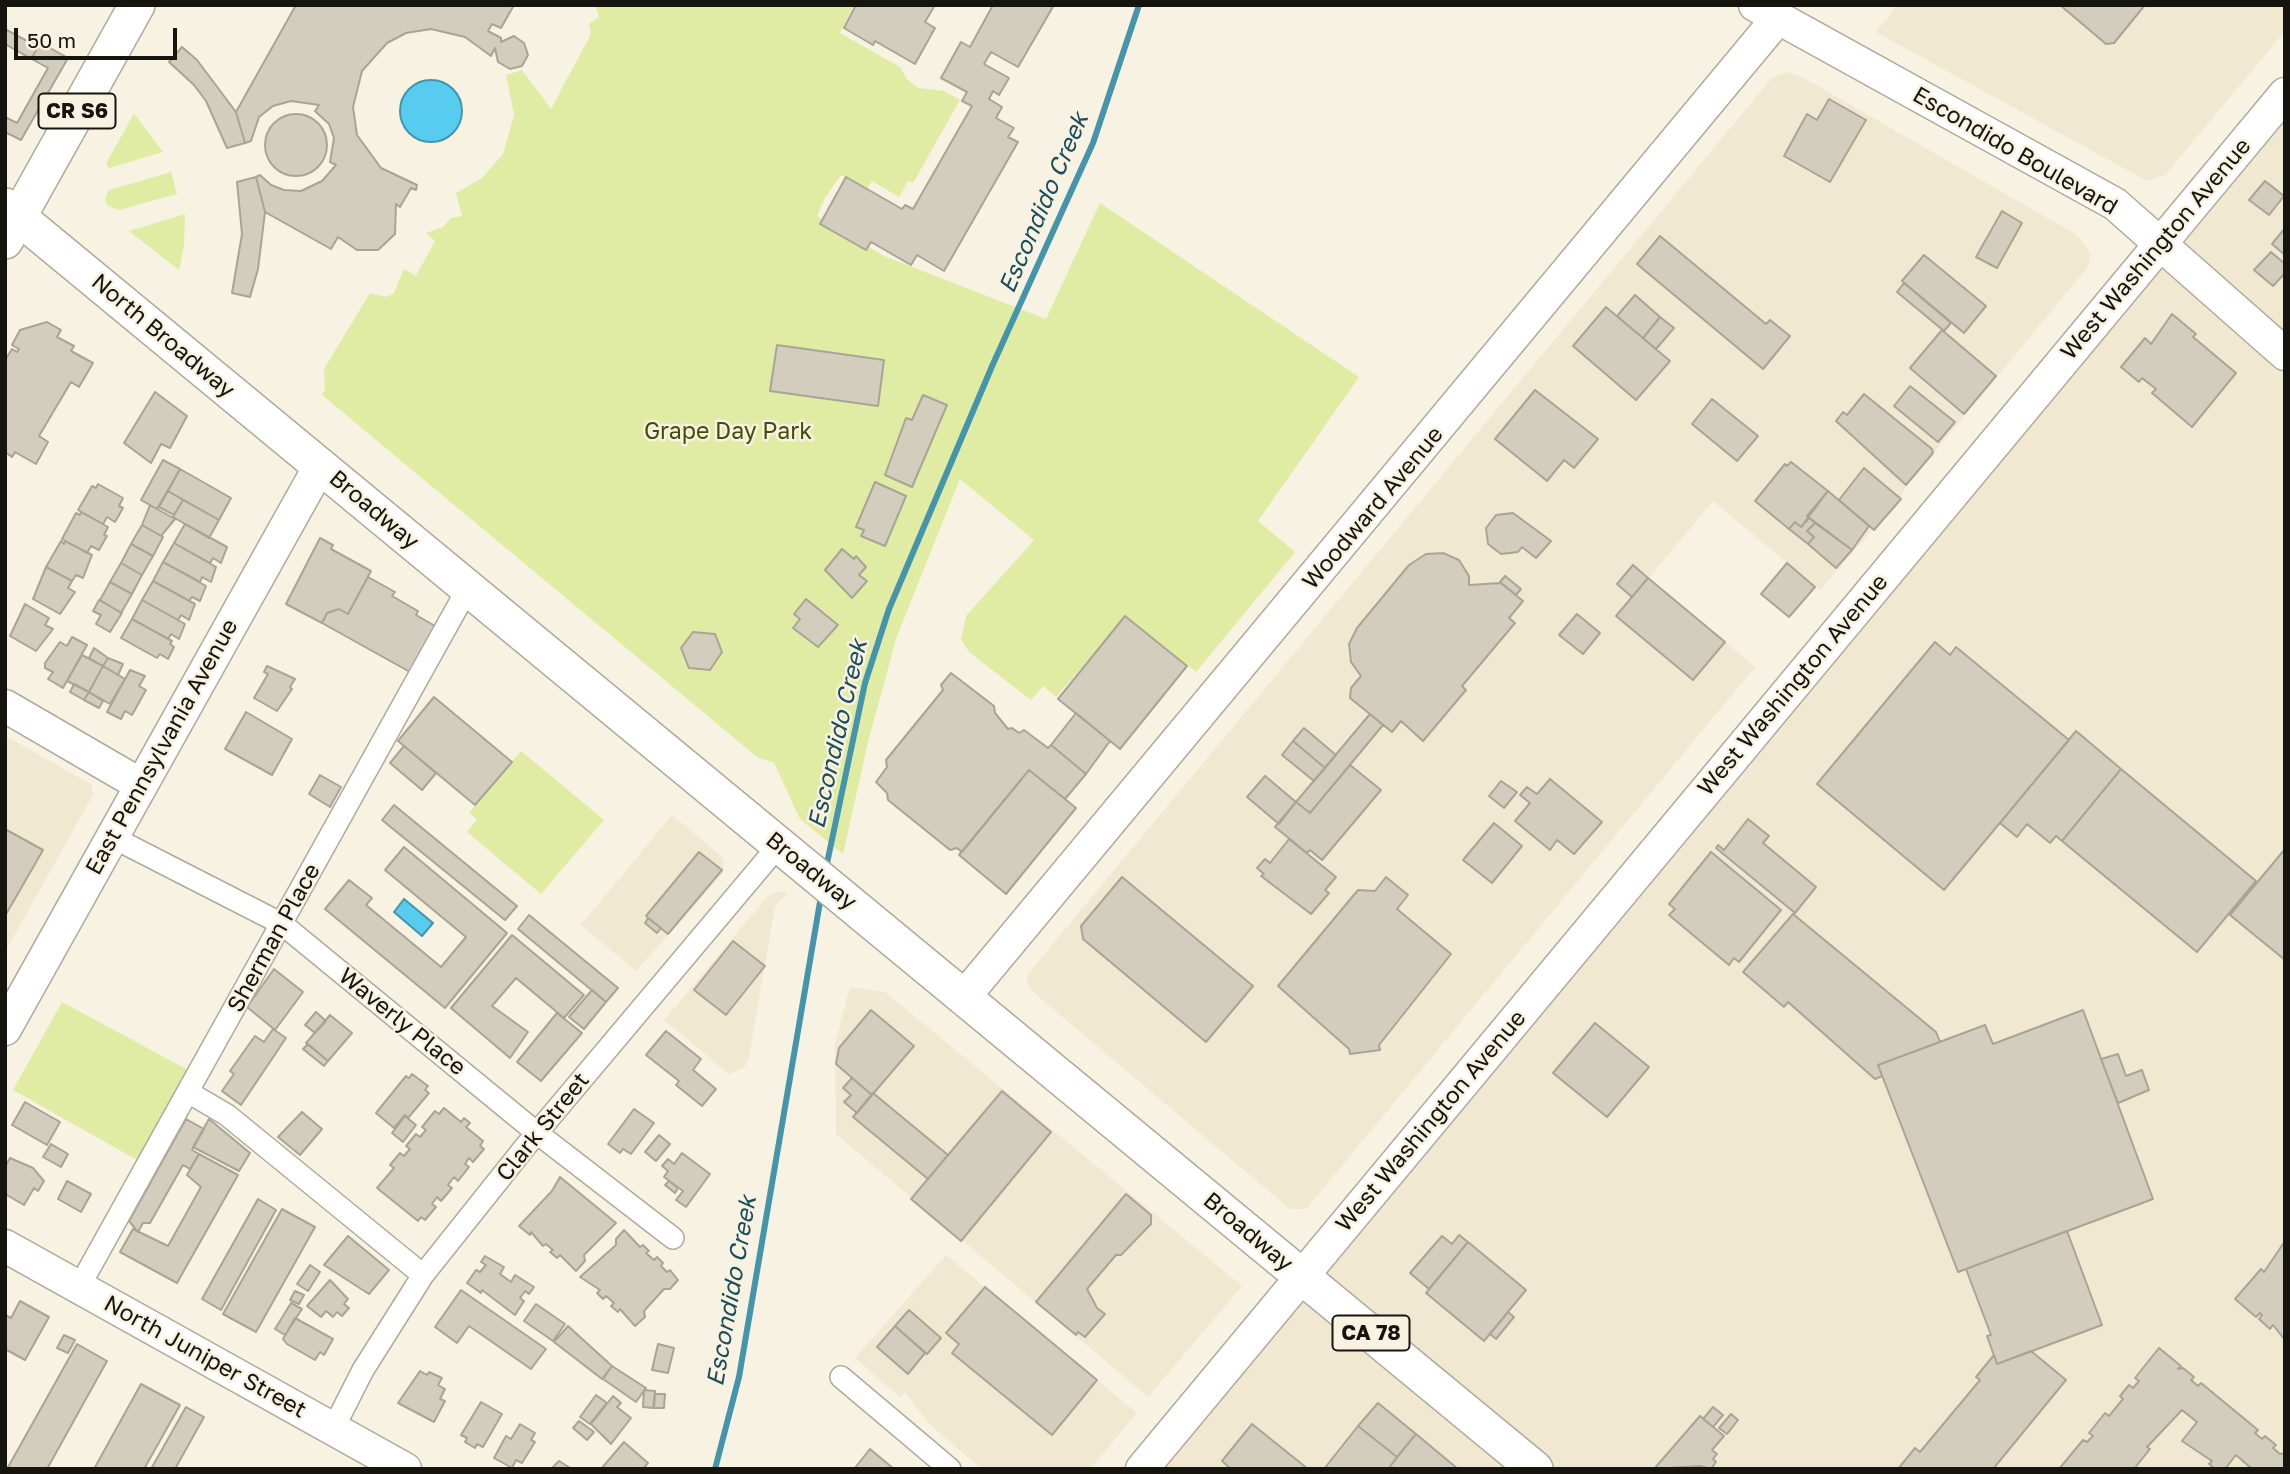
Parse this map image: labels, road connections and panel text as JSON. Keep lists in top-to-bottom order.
{
  "streets": {
    "main road": [
      "CR S6",
      "North Broadway",
      "Broadway",
      "CA 78"
    ],
    "street": [
      "Escondido Boulevard",
      "West Washington Avenue",
      "Woodward Avenue",
      "East Pennsylvania Avenue",
      "Sherman Place",
      "Waverly Place",
      "Clark Street",
      "North Juniper Street"
    ]
  },
  "crossings": [
    ["CR S6", "North Broadway"],
    ["Escondido Boulevard", "West Washington Avenue"],
    ["Escondido Boulevard", "Woodward Avenue"],
    ["West Washington Avenue", "Broadway"],
    ["West Washington Avenue", "CA 78"],
    ["North Broadway", "Broadway"],
    ["North Broadway", "East Pennsylvania Avenue"],
    ["Woodward Avenue", "Broadway"],
    ["Broadway", "East Pennsylvania Avenue"],
    ["Broadway", "Sherman Place"],
    ["Broadway", "Clark Street"],
    ["Broadway", "CA 78"],
    ["East Pennsylvania Avenue", "Waverly Place"],
    ["Sherman Place", "Waverly Place"],
    ["Sherman Place", "North Juniper Street"],
    ["Waverly Place", "Clark Street"],
    ["Clark Street", "North Juniper Street"]
  ],
  "water": ["Escondido Creek"],
  "parks": ["Grape Day Park"],
  "scale_bar": "50 m"
}
